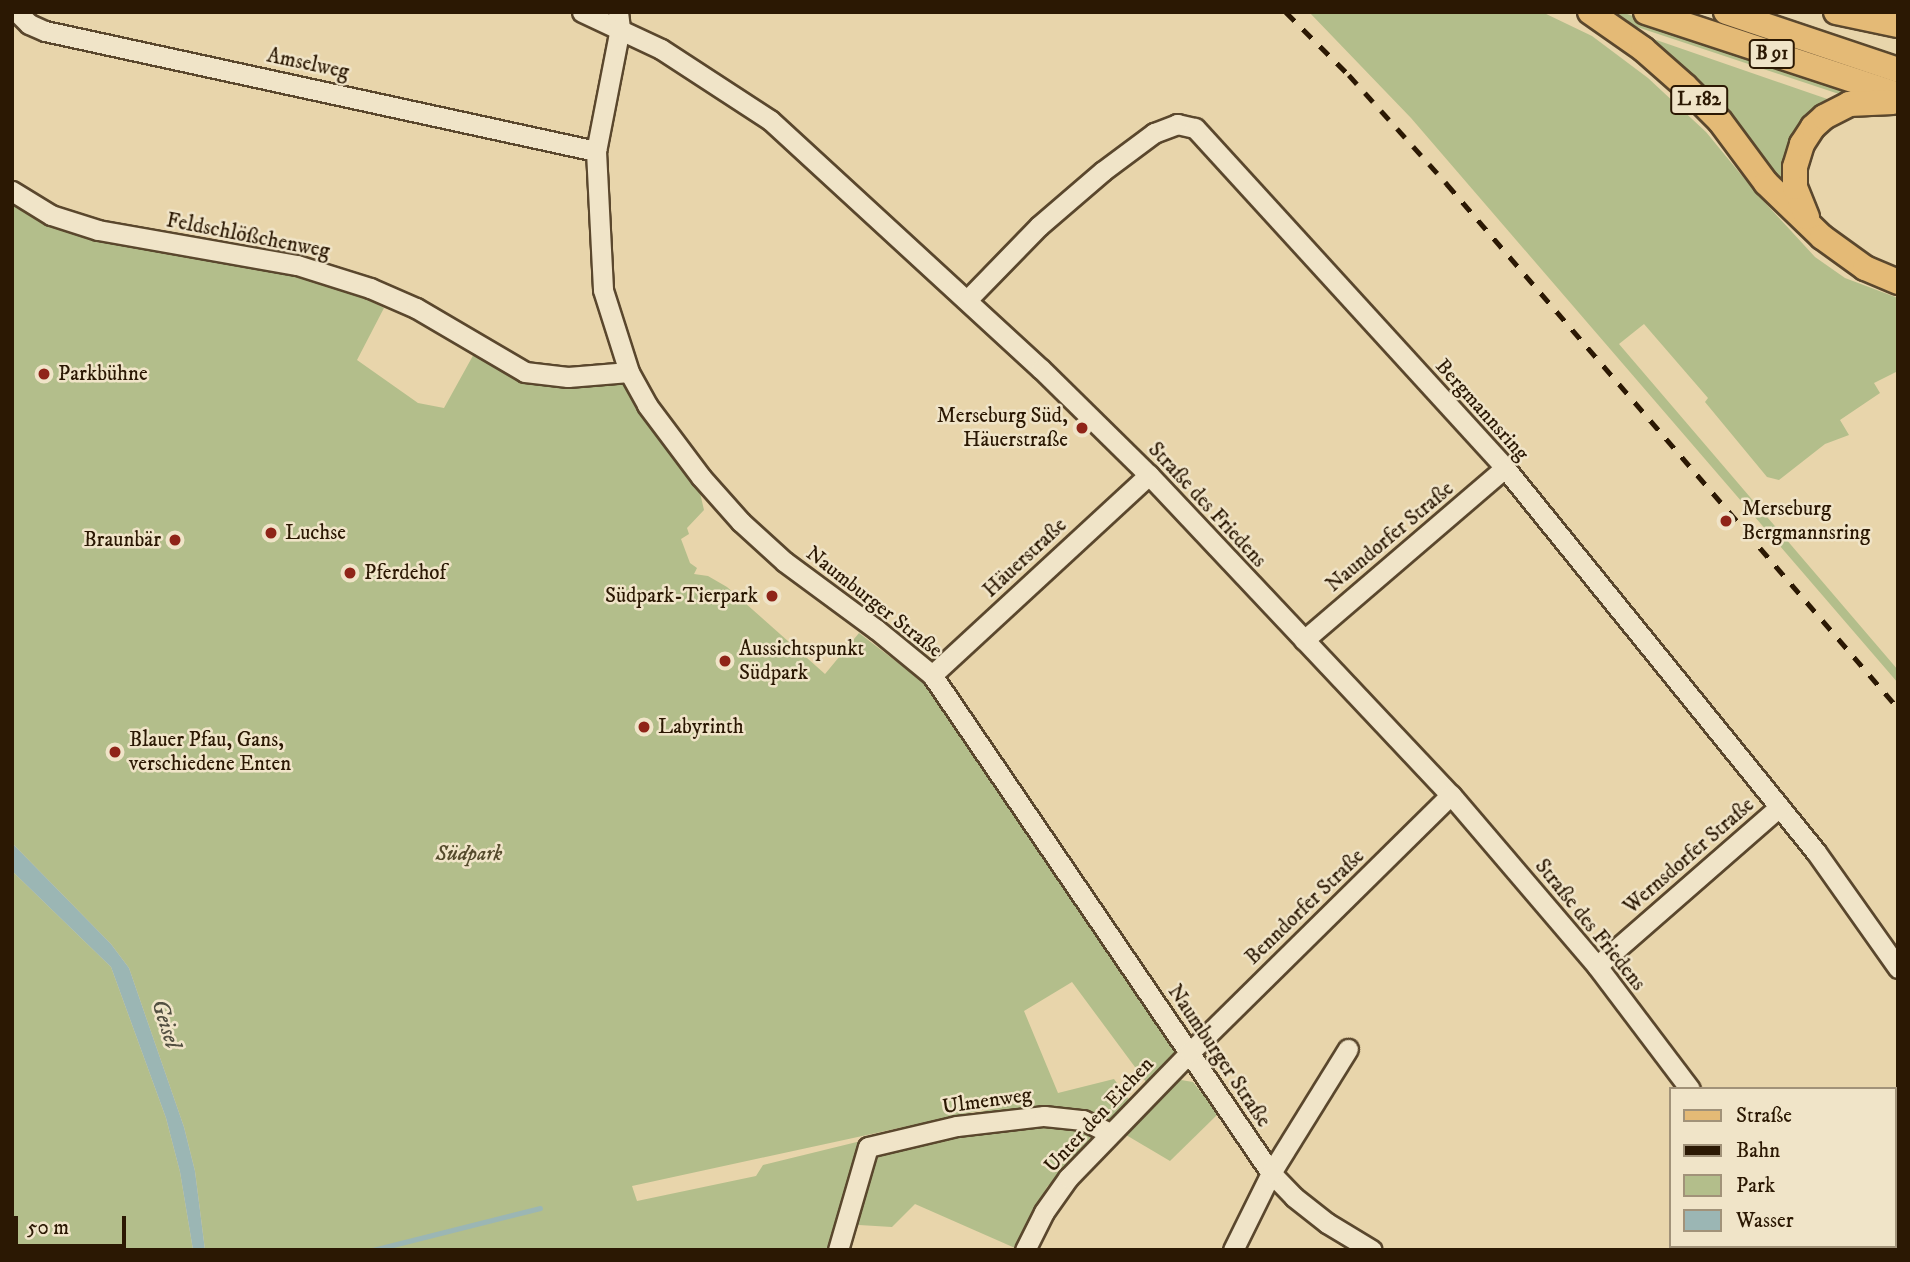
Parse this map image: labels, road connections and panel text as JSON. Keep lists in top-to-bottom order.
{
  "streets": {
    "main road": ["B 91", "L 182"],
    "street": [
      "Amselweg",
      "Feldschlößchenweg",
      "Bergmannsring",
      "Straße des Friedens",
      "Naundorfer Straße",
      "Häuerstraße",
      "Naumburger Straße",
      "Wernsdorfer Straße",
      "Benndorfer Straße",
      "Ulmenweg",
      "Unter den Eichen"
    ]
  },
  "crossings": [
    ["Amselweg", "Naumburger Straße"],
    ["Feldschlößchenweg", "Naumburger Straße"],
    ["Bergmannsring", "Straße des Friedens"],
    ["Bergmannsring", "Naundorfer Straße"],
    ["Bergmannsring", "Wernsdorfer Straße"],
    ["Straße des Friedens", "Naundorfer Straße"],
    ["Straße des Friedens", "Häuerstraße"],
    ["Straße des Friedens", "Naumburger Straße"],
    ["Straße des Friedens", "Wernsdorfer Straße"],
    ["Straße des Friedens", "Benndorfer Straße"],
    ["Häuerstraße", "Naumburger Straße"],
    ["Naumburger Straße", "Benndorfer Straße"],
    ["Naumburger Straße", "Unter den Eichen"],
    ["Benndorfer Straße", "Unter den Eichen"],
    ["Ulmenweg", "Unter den Eichen"]
  ],
  "water": ["Geisel"],
  "parks": ["Südpark"],
  "places": [
    "Parkbühne",
    "Merseburg Süd, Häuerstraße",
    "Merseburg Bergmannsring",
    "Luchse",
    "Braunbär",
    "Pferdehof",
    "Südpark-Tierpark",
    "Aussichtspunkt Südpark",
    "Labyrinth",
    "Blauer Pfau, Gans, verschiedene Enten"
  ],
  "legend": [
    "Straße",
    "Bahn",
    "Park",
    "Wasser"
  ],
  "scale_bar": "50 m"
}
